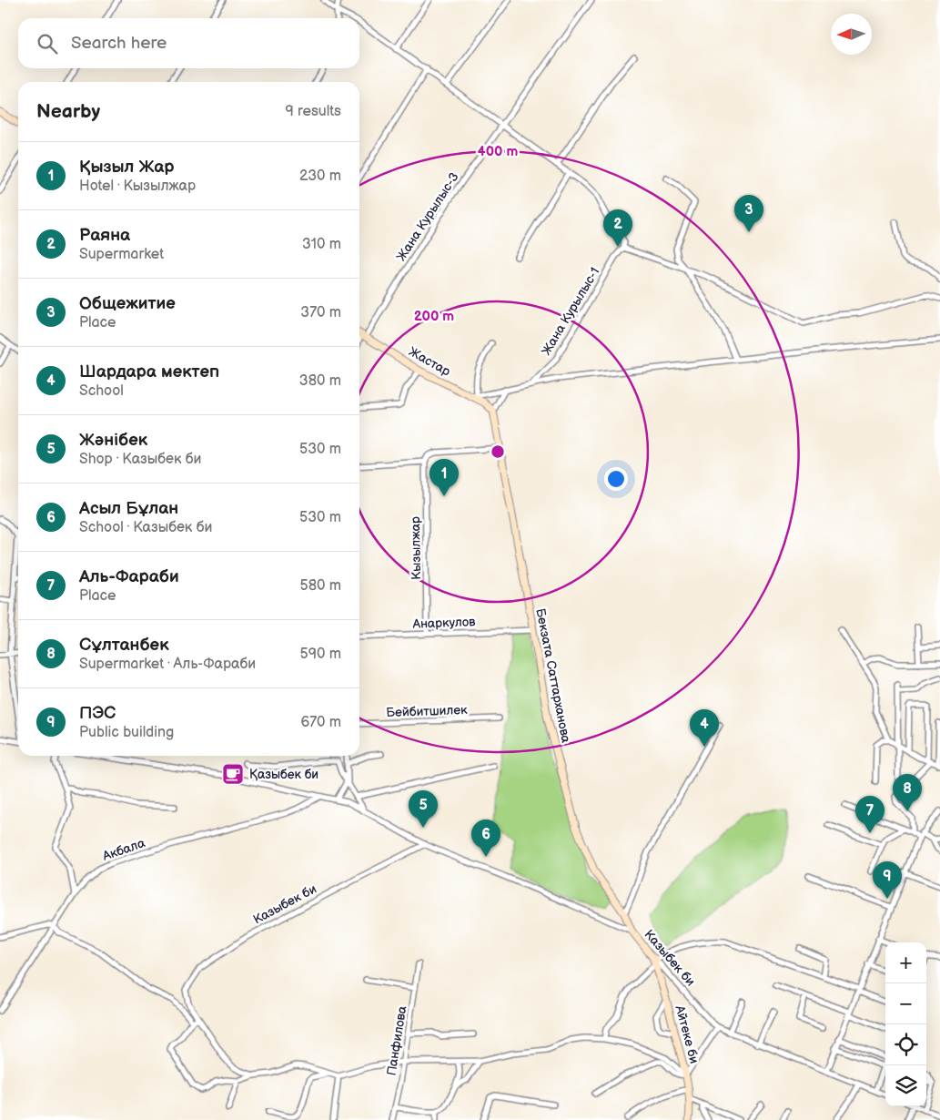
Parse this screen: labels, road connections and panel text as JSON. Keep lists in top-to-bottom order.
{
  "streets": {
    "street": [
      "Жана Курылыс-3",
      "Жана Курылыс-1",
      "Жастар",
      "Кызылжар",
      "Анаркулов",
      "Бекзата Саттарханова",
      "Бейбитшилек",
      "Акбала",
      "Казыбек би",
      "Айтеке би",
      "Панфилова"
    ]
  },
  "crossings": [
    ["Жана Курылыс-3", "Жастар"],
    ["Жастар", "Бекзата Саттарханова"],
    ["Кызылжар", "Анаркулов"],
    ["Анаркулов", "Бекзата Саттарханова"],
    ["Бекзата Саттарханова", "Казыбек би"],
    ["Акбала", "Казыбек би"],
    ["Казыбек би", "Айтеке би"]
  ],
  "places": {
    "cafe": ["Қазыбек би"]
  },
  "north": "left",
  "page": {
    "search": "Search here",
    "heading": ["Nearby", "9 results"],
    "list": [
      {
        "mark": "1",
        "name": "Қызыл Жар",
        "note": "Hotel · Кызылжар",
        "value": "230 m"
      },
      {
        "mark": "2",
        "name": "Раяна",
        "note": "Supermarket",
        "value": "310 m"
      },
      {
        "mark": "3",
        "name": "Общежитие",
        "note": "Place",
        "value": "370 m"
      },
      {
        "mark": "4",
        "name": "Шардара мектеп",
        "note": "School",
        "value": "380 m"
      },
      {
        "mark": "5",
        "name": "Жәнібек",
        "note": "Shop · Казыбек би",
        "value": "530 m"
      },
      {
        "mark": "6",
        "name": "Асыл Бұлан",
        "note": "School · Казыбек би",
        "value": "530 m"
      },
      {
        "mark": "7",
        "name": "Аль-Фараби",
        "note": "Place",
        "value": "580 m"
      },
      {
        "mark": "8",
        "name": "Сұлтанбек",
        "note": "Supermarket · Аль-Фараби",
        "value": "590 m"
      },
      {
        "mark": "9",
        "name": "ПЭС",
        "note": "Public building",
        "value": "670 m"
      }
    ],
    "pins": [
      "3",
      "2",
      "1",
      "4",
      "8",
      "5",
      "7",
      "6",
      "9"
    ],
    "map_buttons": ["+", "−"]
  },
  "rings": ["400 m", "200 m"]
}
